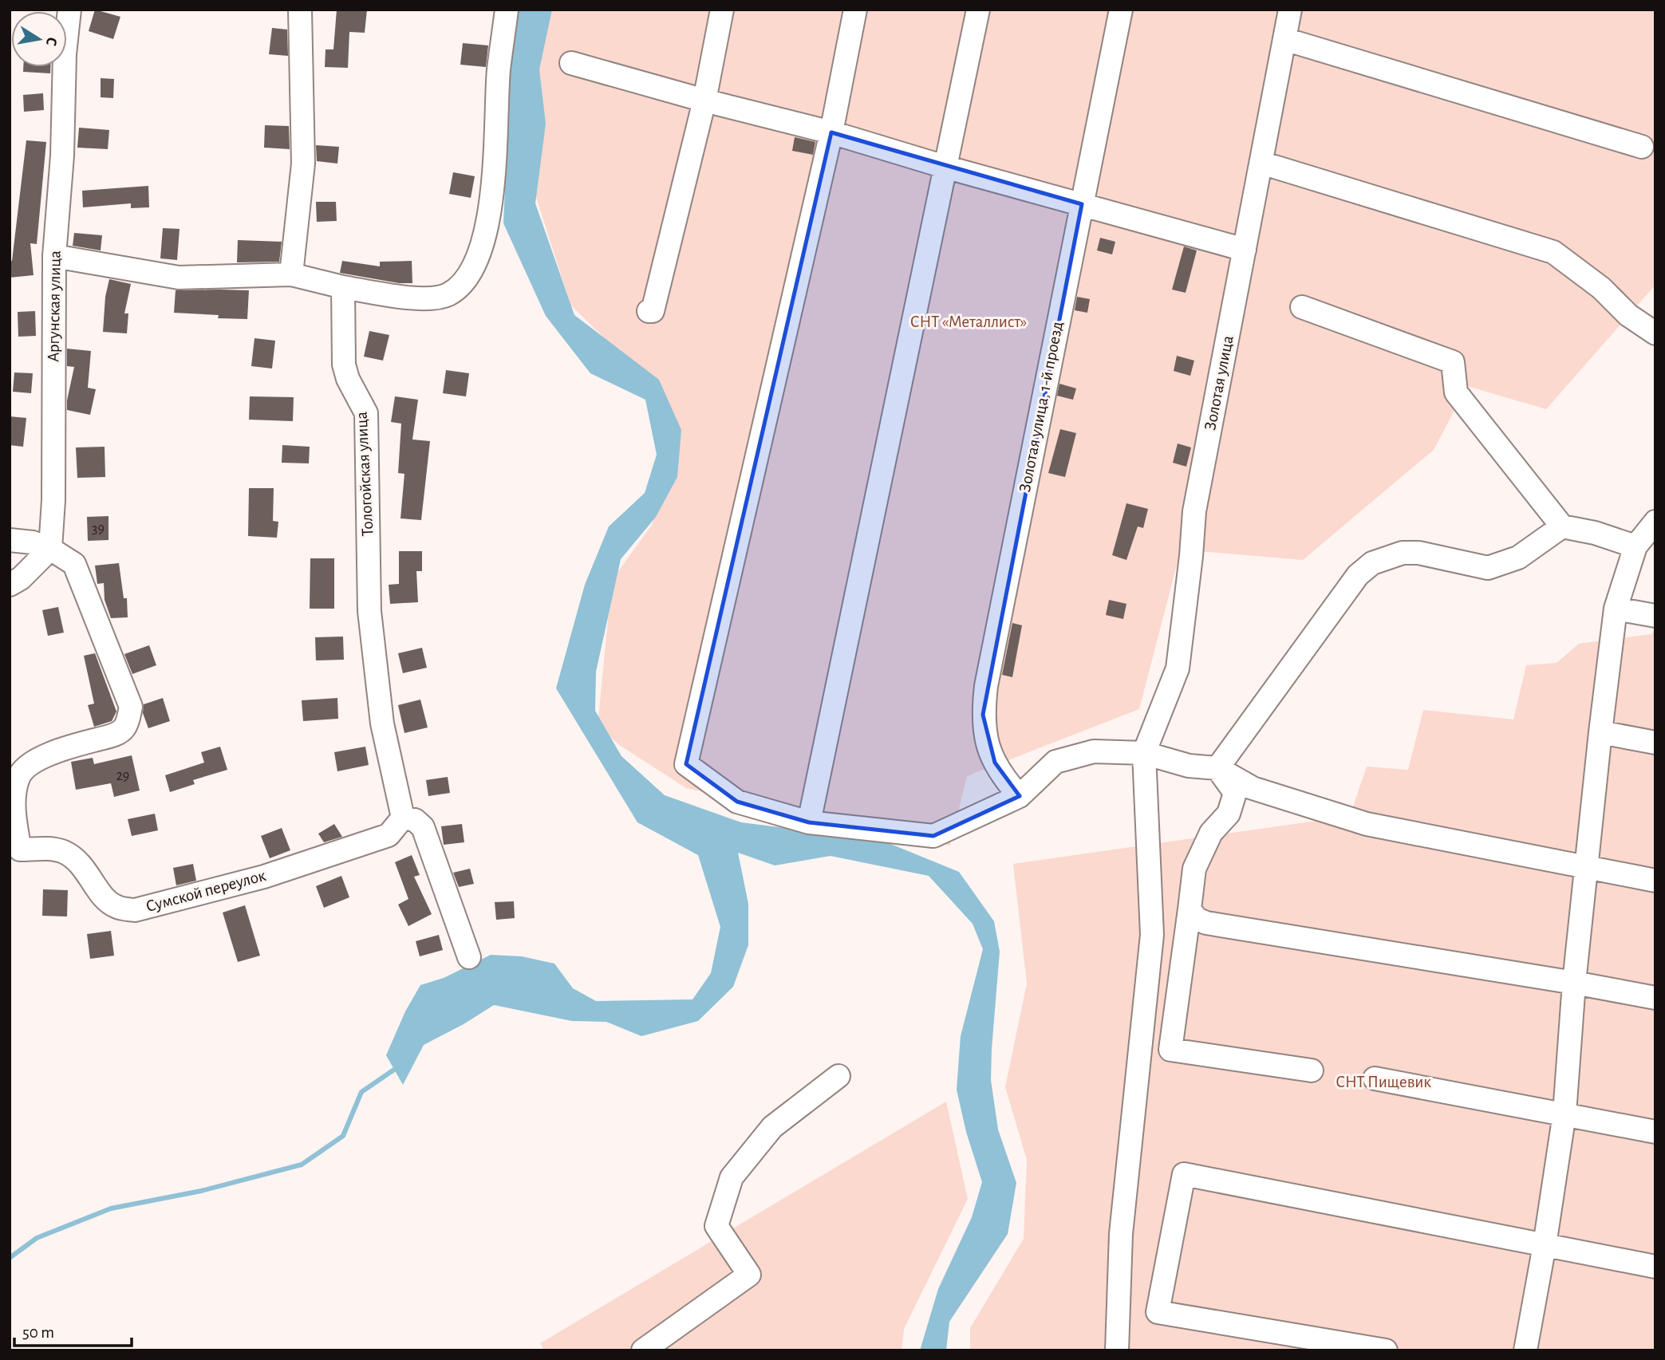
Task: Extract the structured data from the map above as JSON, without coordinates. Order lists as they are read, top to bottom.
{
  "streets": {
    "street": [
      "Аргунская улица",
      "Золотая улица",
      "Золотая улица, 1-й проезд",
      "Тологойская улица",
      "Сумской переулок"
    ]
  },
  "crossings": [
    ["Аргунская улица", "Сумской переулок"],
    ["Тологойская улица", "Сумской переулок"]
  ],
  "parks": ["СНТ «Металлист»", "СНТ Пищевик"],
  "house_numbers": ["39", "29"],
  "scale_bar": "50 m",
  "north": "right"
}
